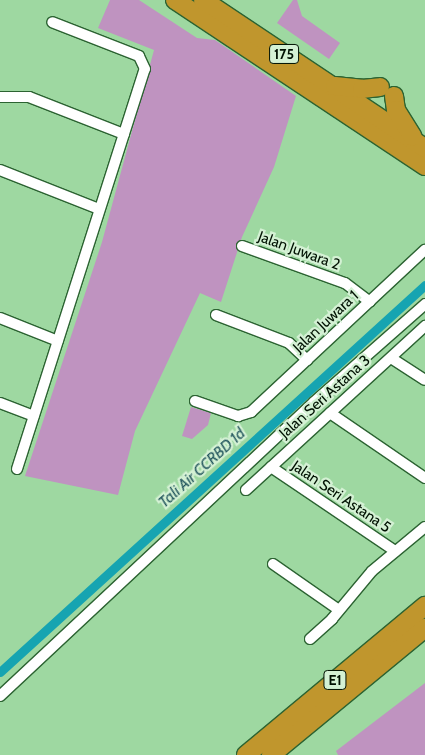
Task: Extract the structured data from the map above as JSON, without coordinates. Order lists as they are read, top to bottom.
{
  "streets": {
    "highway": ["175", "E1"],
    "street": [
      "Jalan Juwara 2",
      "Jalan Juwara 1",
      "Jalan Seri Astana 3",
      "Jalan Seri Astana 5"
    ]
  },
  "crossings": [
    ["Jalan Juwara 2", "Jalan Juwara 1"],
    ["Jalan Seri Astana 3", "Jalan Seri Astana 5"]
  ],
  "water": ["Tali Air CCRBD 1d"]
}
